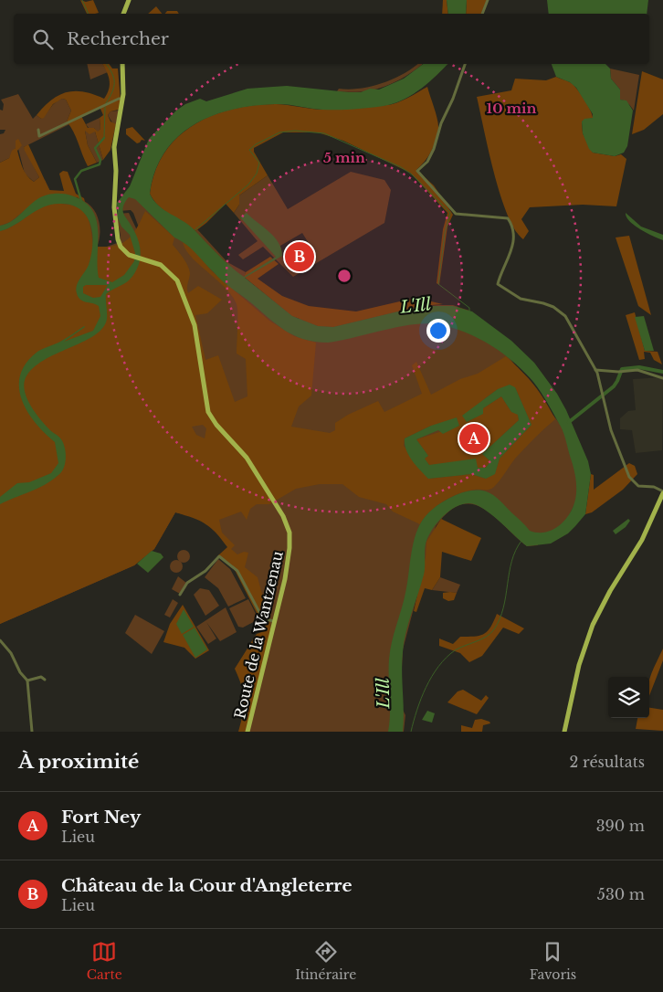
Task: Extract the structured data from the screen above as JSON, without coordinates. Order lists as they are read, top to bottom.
{
  "streets": {
    "main road": ["Route de la Wantzenau"]
  },
  "water": ["L'Ill"],
  "page": {
    "search": "Rechercher",
    "pins": ["B", "A"],
    "heading": ["À proximité", "2 résultats"],
    "list": [
      {
        "mark": "A",
        "name": "Fort Ney",
        "note": "Lieu",
        "value": "390 m"
      },
      {
        "mark": "B",
        "name": "Château de la Cour d'Angleterre",
        "note": "Lieu",
        "value": "530 m"
      }
    ],
    "nav": ["Carte", "Itinéraire", "Favoris"]
  },
  "rings": ["10 min", "5 min"]
}
